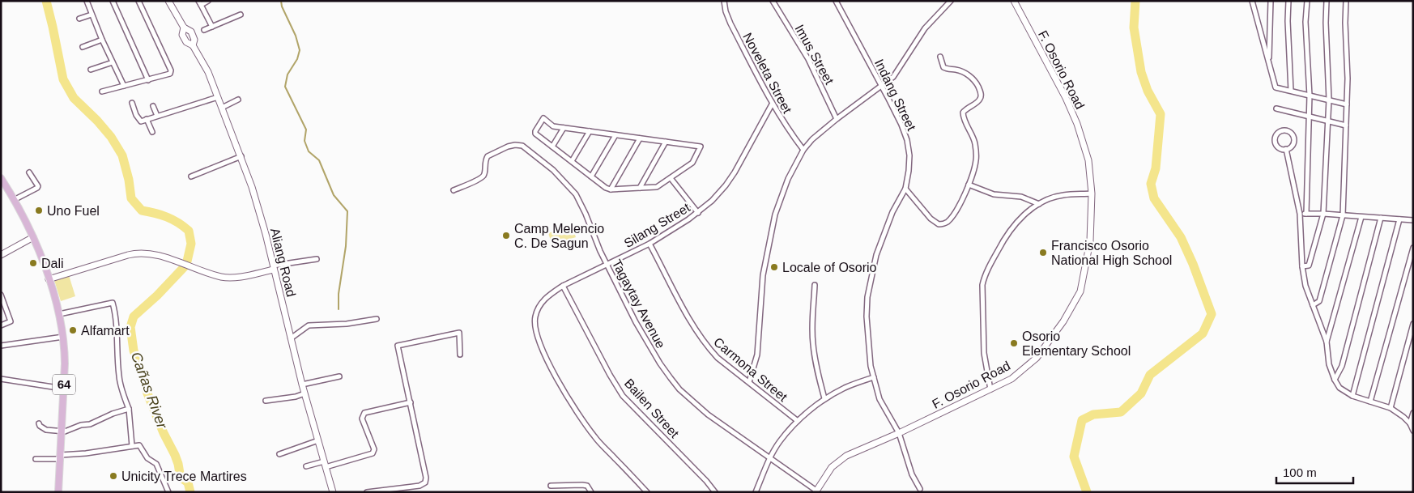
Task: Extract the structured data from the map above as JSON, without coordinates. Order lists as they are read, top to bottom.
{
  "streets": {
    "main road": ["64"],
    "street": [
      "Imus Street",
      "F. Osorio Road",
      "Noveleta Street",
      "Indang Street",
      "Silang Street",
      "Aliang Road",
      "Tagaytay Avenue",
      "Carmona Street",
      "Bailen Street"
    ]
  },
  "crossings": [
    ["F. Osorio Road", "Indang Street"],
    ["F. Osorio Road", "Tagaytay Avenue"],
    ["Noveleta Street", "Silang Street"],
    ["Silang Street", "Tagaytay Avenue"],
    ["Silang Street", "Carmona Street"],
    ["Silang Street", "Bailen Street"]
  ],
  "water": ["Cañas River"],
  "places": [
    "Uno Fuel",
    "Camp Melencio C. De Sagun",
    "Francisco Osorio National High School",
    "Dali",
    "Locale of Osorio",
    "Alfamart",
    "Osorio Elementary School",
    "Unicity Trece Martires"
  ],
  "scale_bar": "100 m"
}
